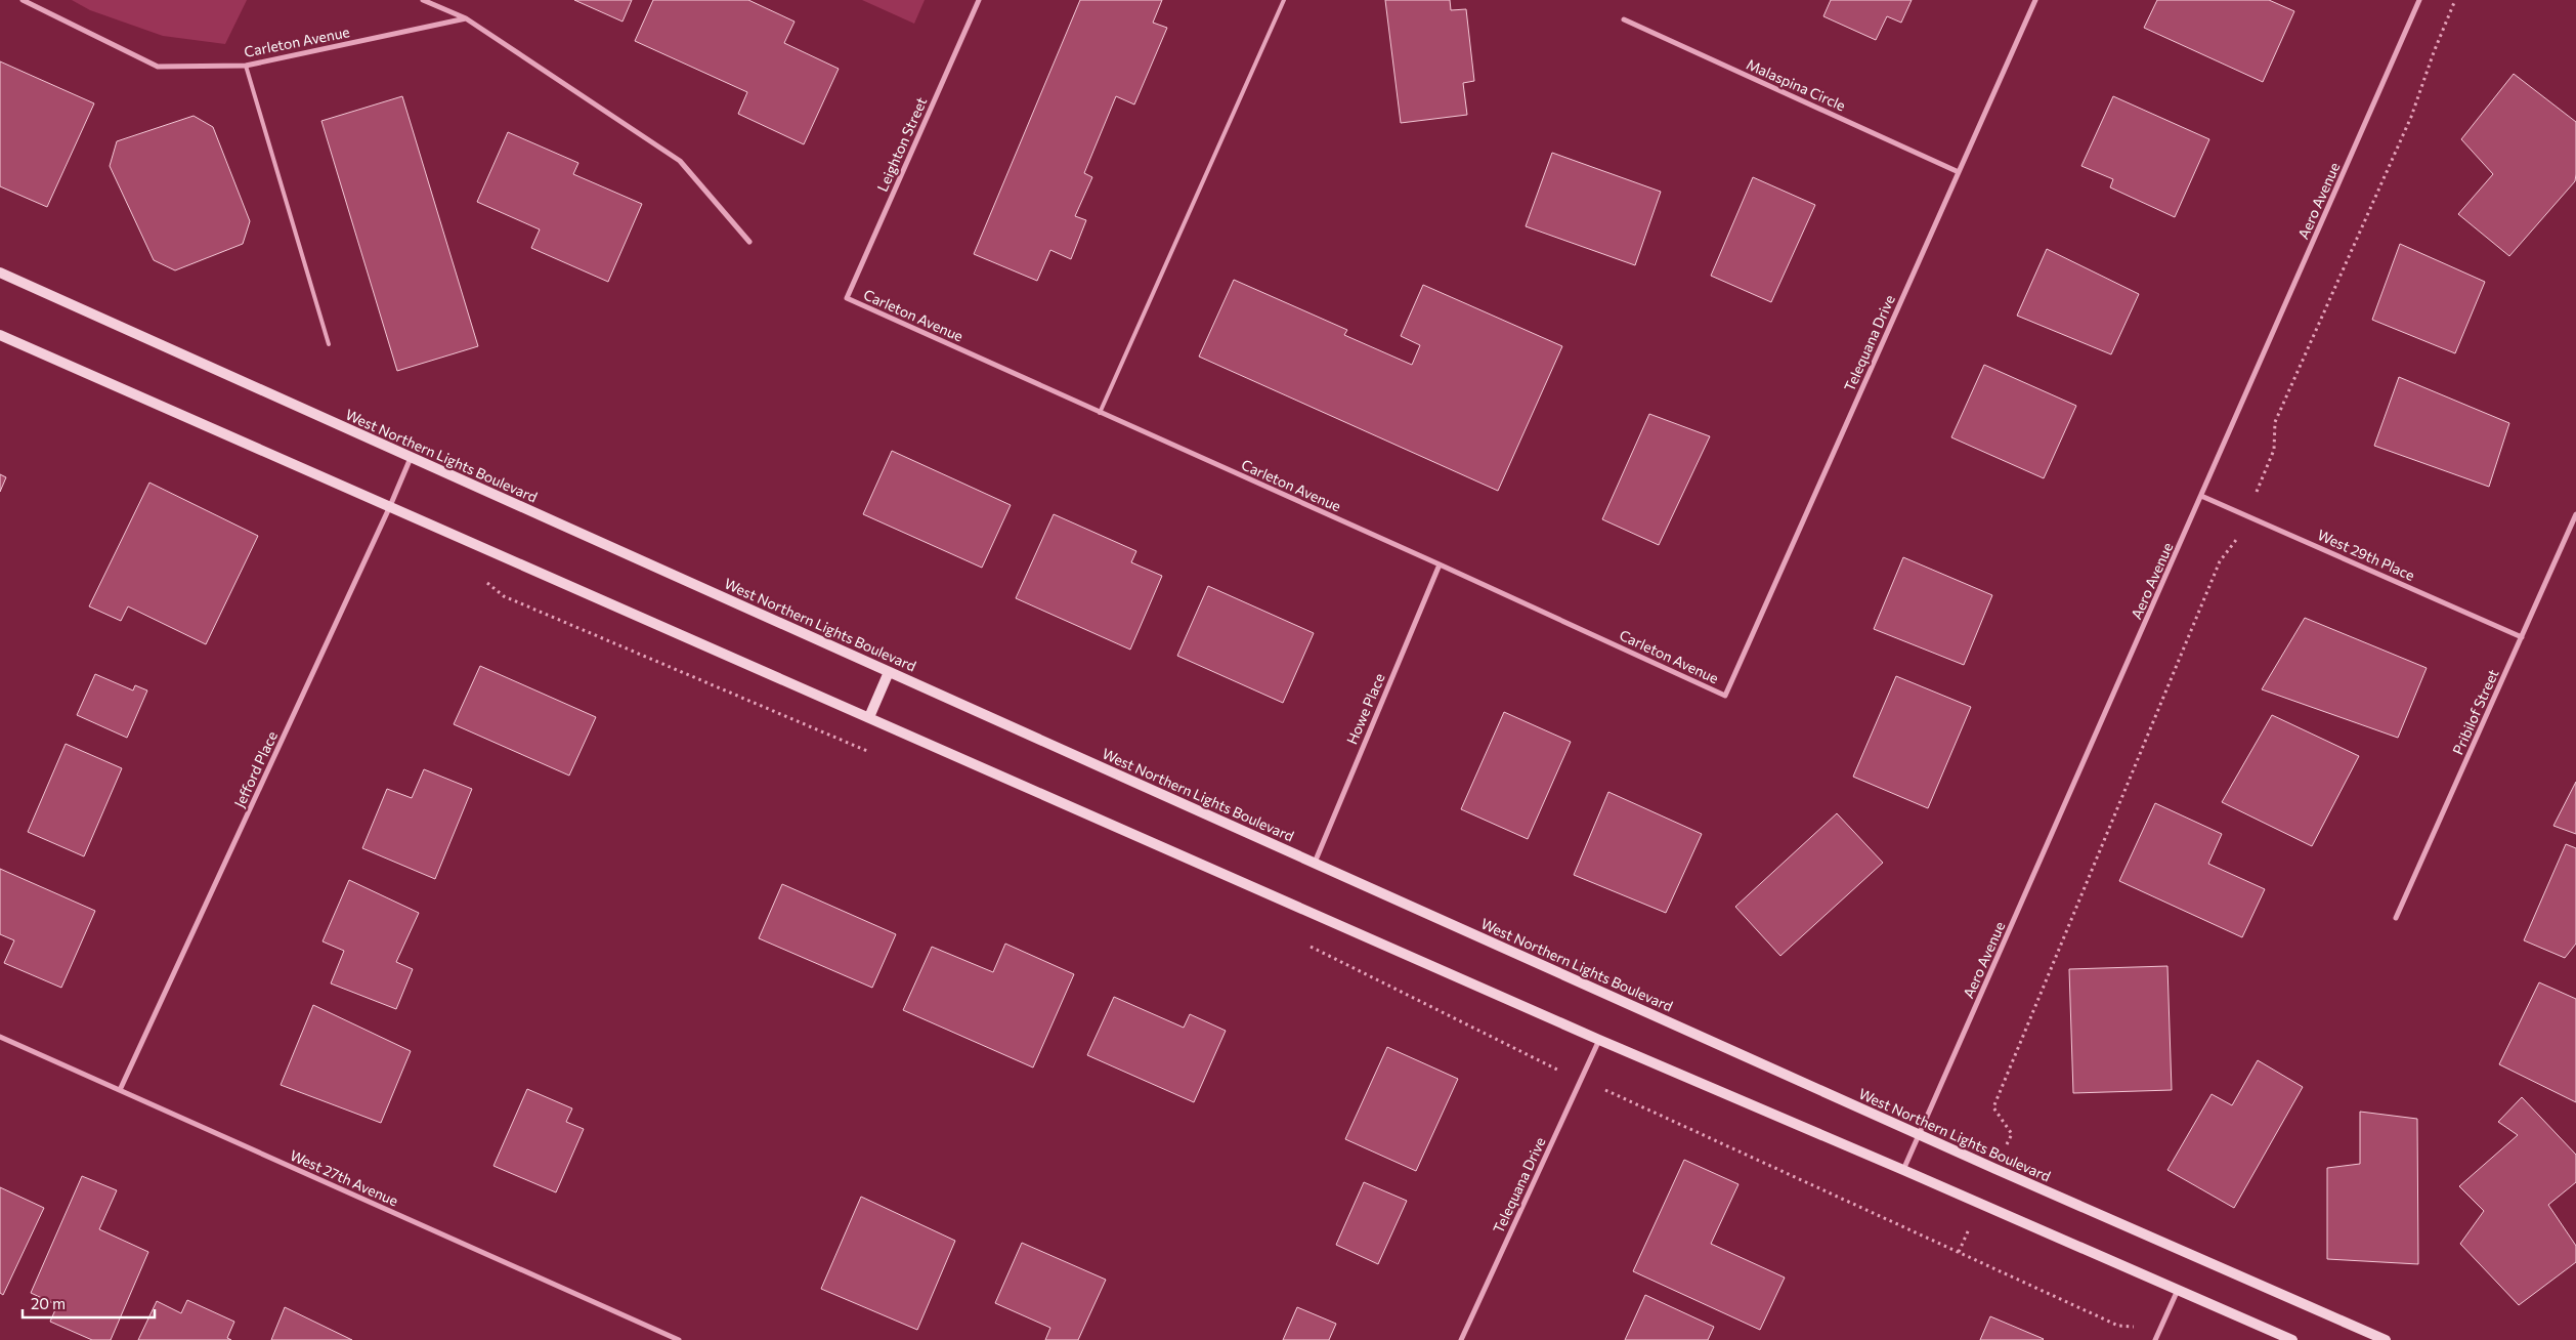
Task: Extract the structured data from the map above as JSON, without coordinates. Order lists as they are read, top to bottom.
{
  "streets": {
    "street": [
      "Carleton Avenue",
      "Malaspina Circle",
      "Leighton Street",
      "Aero Avenue",
      "Telequana Drive",
      "West Northern Lights Boulevard",
      "West 29th Place",
      "Howe Place",
      "Pribilof Street",
      "Jefford Place",
      "West 27th Avenue"
    ]
  },
  "crossings": [
    ["Carleton Avenue", "Leighton Street"],
    ["Carleton Avenue", "Telequana Drive"],
    ["Carleton Avenue", "Howe Place"],
    ["Malaspina Circle", "Telequana Drive"],
    ["Aero Avenue", "West Northern Lights Boulevard"],
    ["Aero Avenue", "West 29th Place"],
    ["West Northern Lights Boulevard", "Howe Place"],
    ["West Northern Lights Boulevard", "Jefford Place"],
    ["West 29th Place", "Pribilof Street"],
    ["Jefford Place", "West 27th Avenue"]
  ],
  "scale_bar": "20 m"
}
